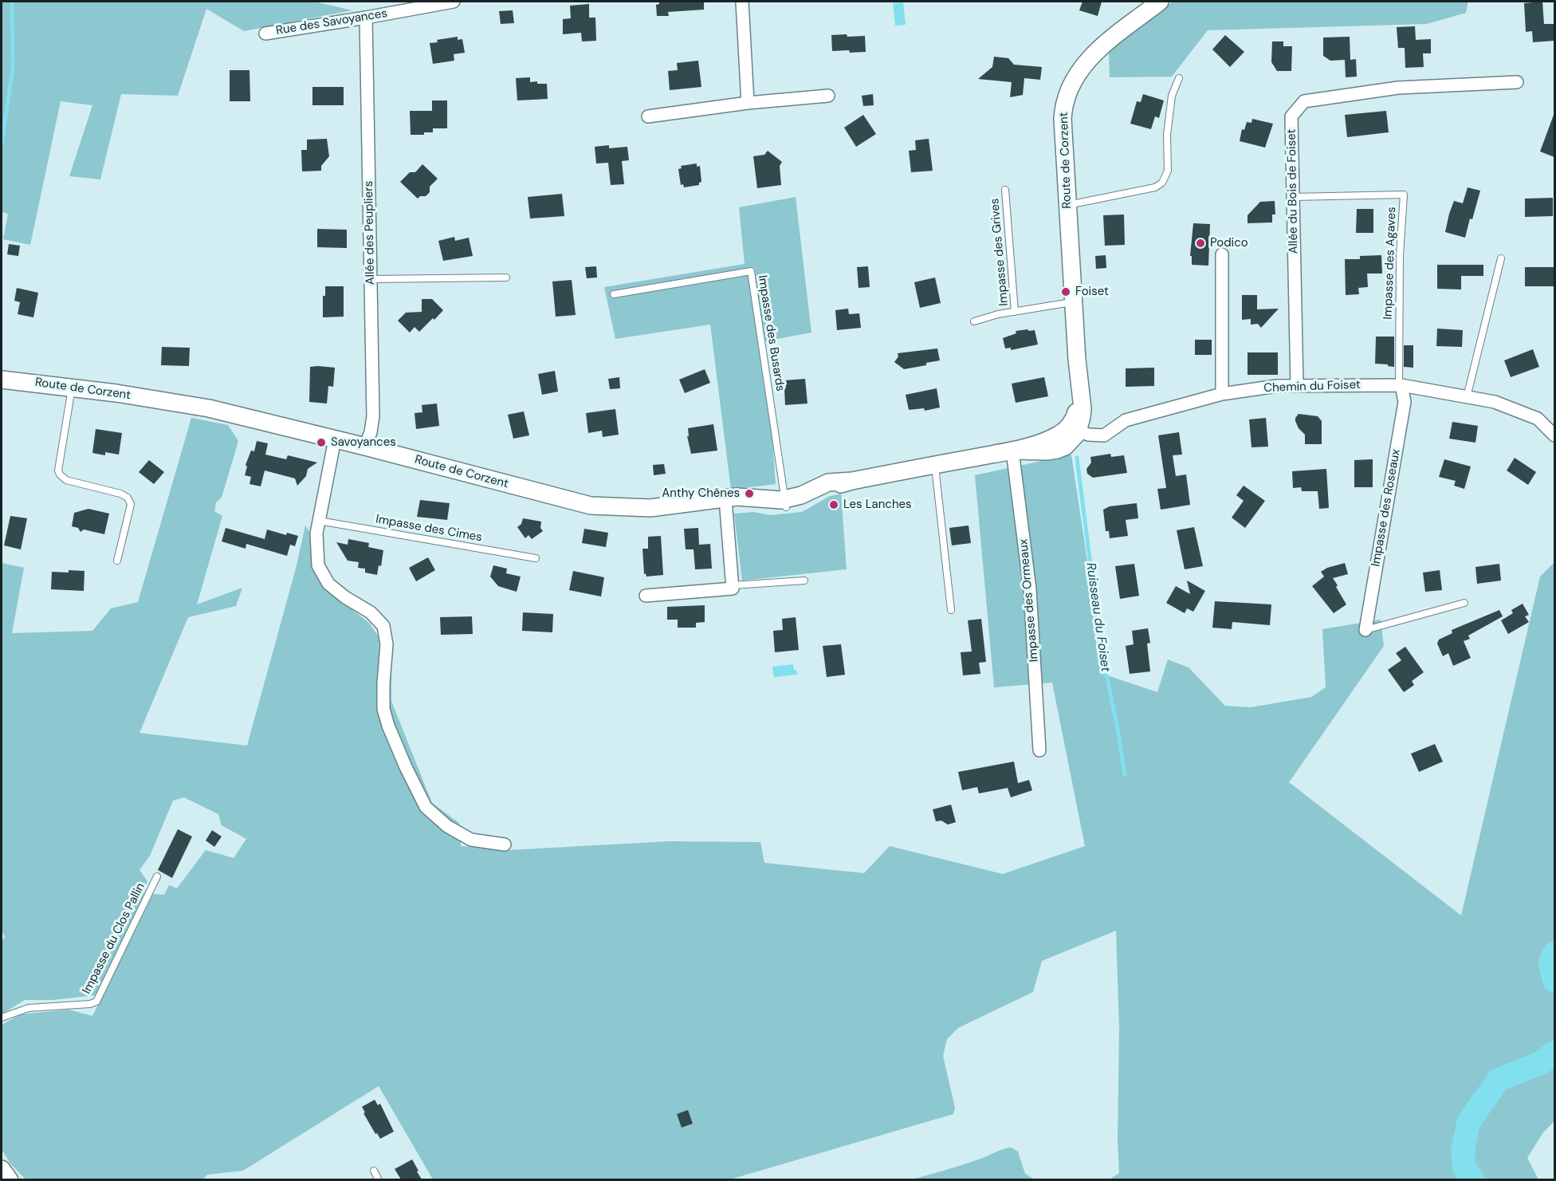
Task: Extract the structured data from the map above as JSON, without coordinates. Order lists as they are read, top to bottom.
{
  "streets": {
    "street": [
      "Rue des Savoyances",
      "Route de Corzent",
      "Allée du Bois de Foiset",
      "Allée des Peupliers",
      "Chemin du Foiset",
      "Impasse des Roseaux",
      "Impasse des Ormeaux"
    ],
    "lane": [
      "Impasse des Grives",
      "Impasse des Agaves",
      "Impasse des Busards",
      "Impasse des Cimes",
      "Impasse du Clos Pallin"
    ]
  },
  "crossings": [
    ["Rue des Savoyances", "Allée des Peupliers"],
    ["Route de Corzent", "Allée des Peupliers"],
    ["Route de Corzent", "Impasse des Busards"],
    ["Route de Corzent", "Chemin du Foiset"],
    ["Route de Corzent", "Impasse des Ormeaux"],
    ["Allée du Bois de Foiset", "Impasse des Agaves"],
    ["Allée du Bois de Foiset", "Chemin du Foiset"],
    ["Impasse des Agaves", "Chemin du Foiset"],
    ["Impasse des Agaves", "Impasse des Roseaux"],
    ["Chemin du Foiset", "Impasse des Roseaux"]
  ],
  "water": ["Ruisseau du Foiset"],
  "places": [
    "Podico",
    "Foiset",
    "Savoyances",
    "Anthy Chênes",
    "Les Lanches"
  ]
}
